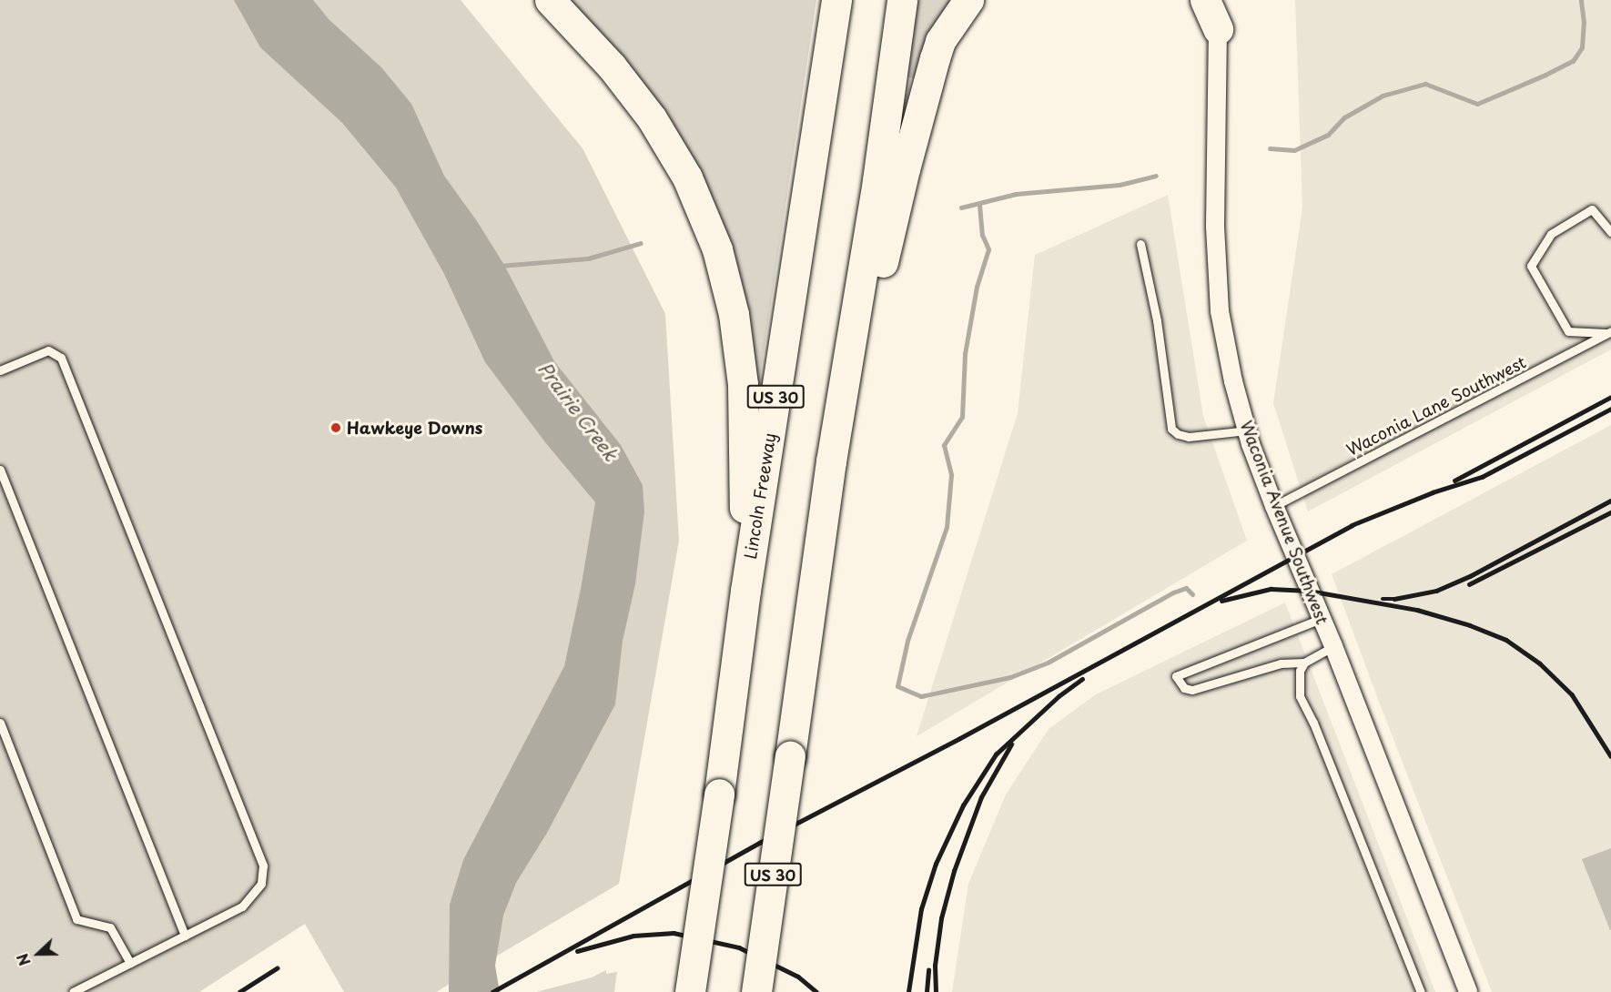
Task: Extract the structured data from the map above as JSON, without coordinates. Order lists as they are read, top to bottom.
{
  "streets": {
    "highway": ["US 30", "Lincoln Freeway"],
    "street": ["Waconia Avenue Southwest"],
    "lane": ["Waconia Lane Southwest"]
  },
  "crossings": [
    ["Waconia Lane Southwest", "Waconia Avenue Southwest"]
  ],
  "water": ["Prairie Creek"],
  "places": ["Hawkeye Downs"],
  "north": "left"
}
